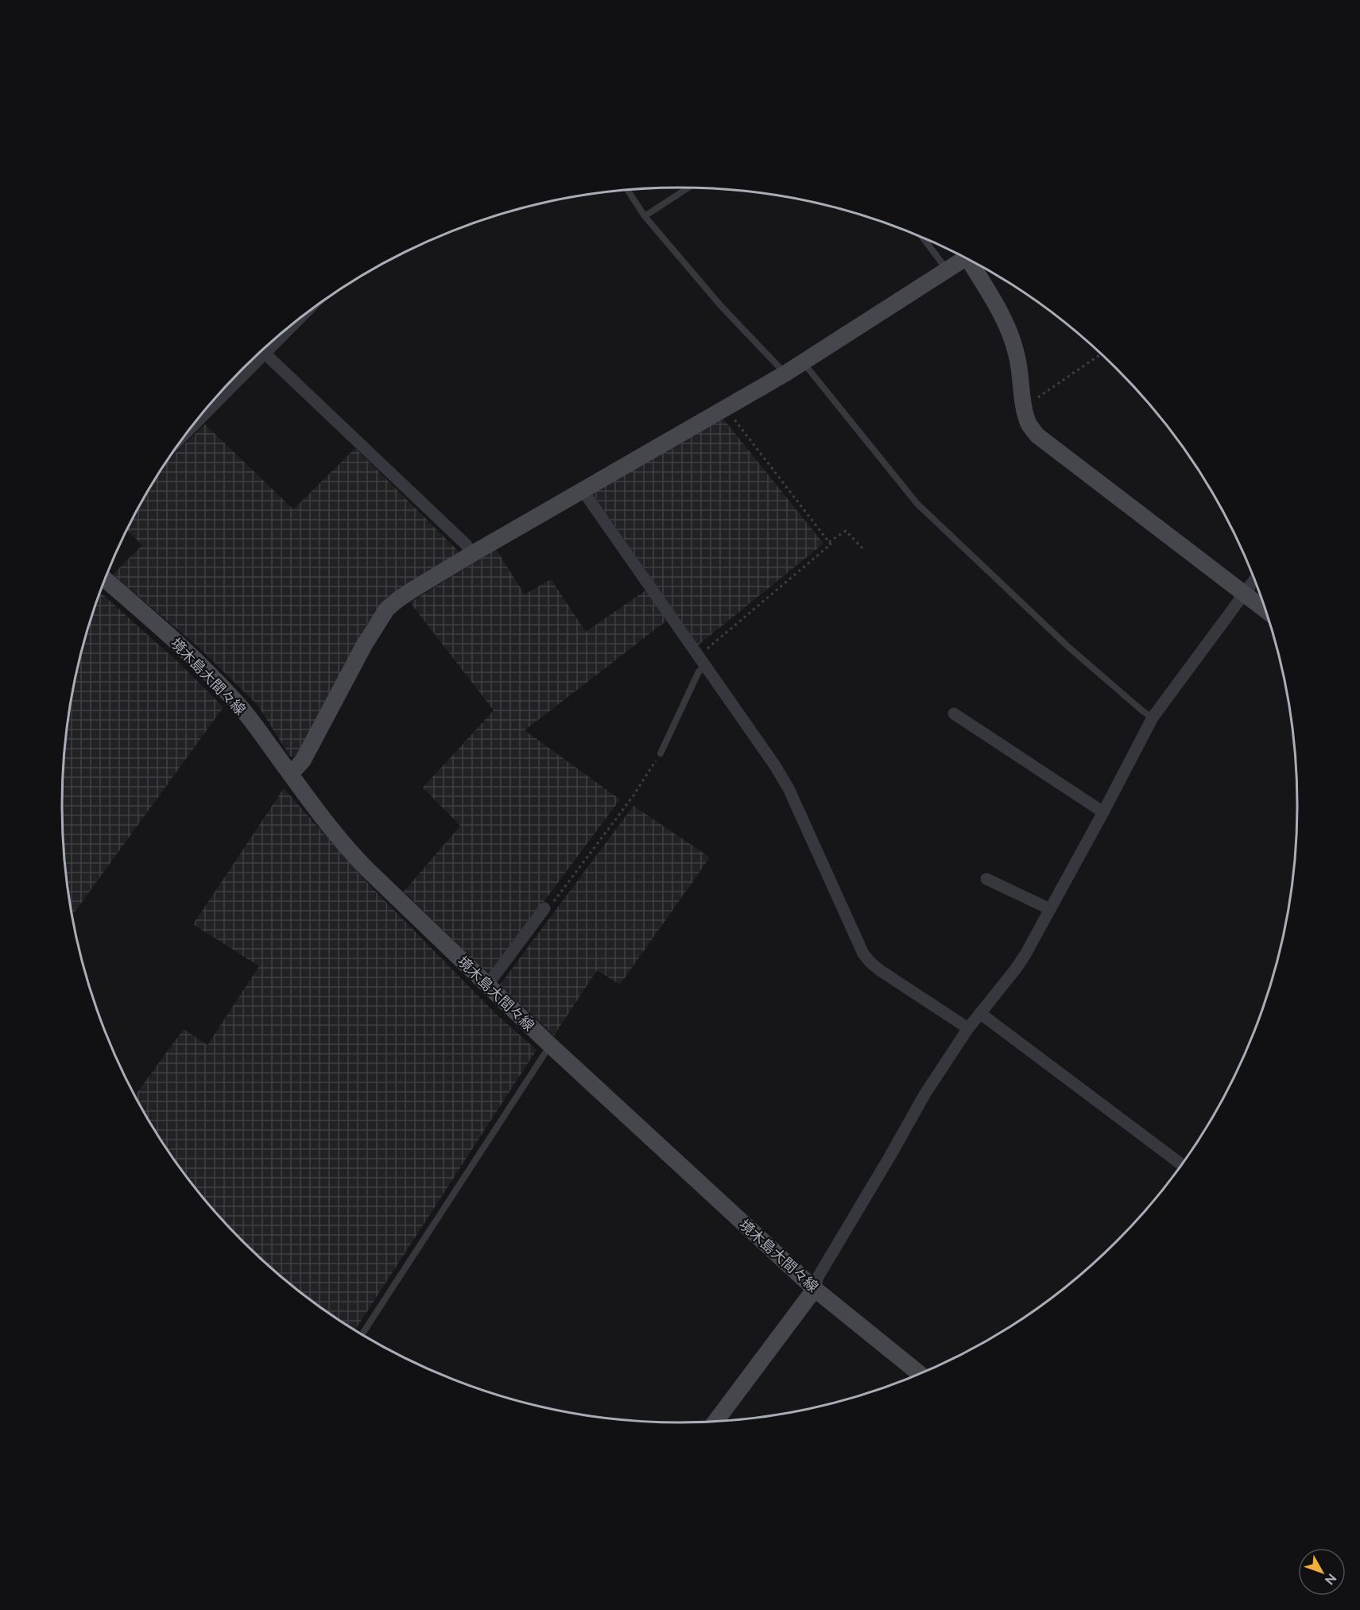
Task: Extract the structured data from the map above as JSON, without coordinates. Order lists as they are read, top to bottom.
{
  "streets": {
    "street": ["境木島大間々線"]
  },
  "north": "bottom right"
}
